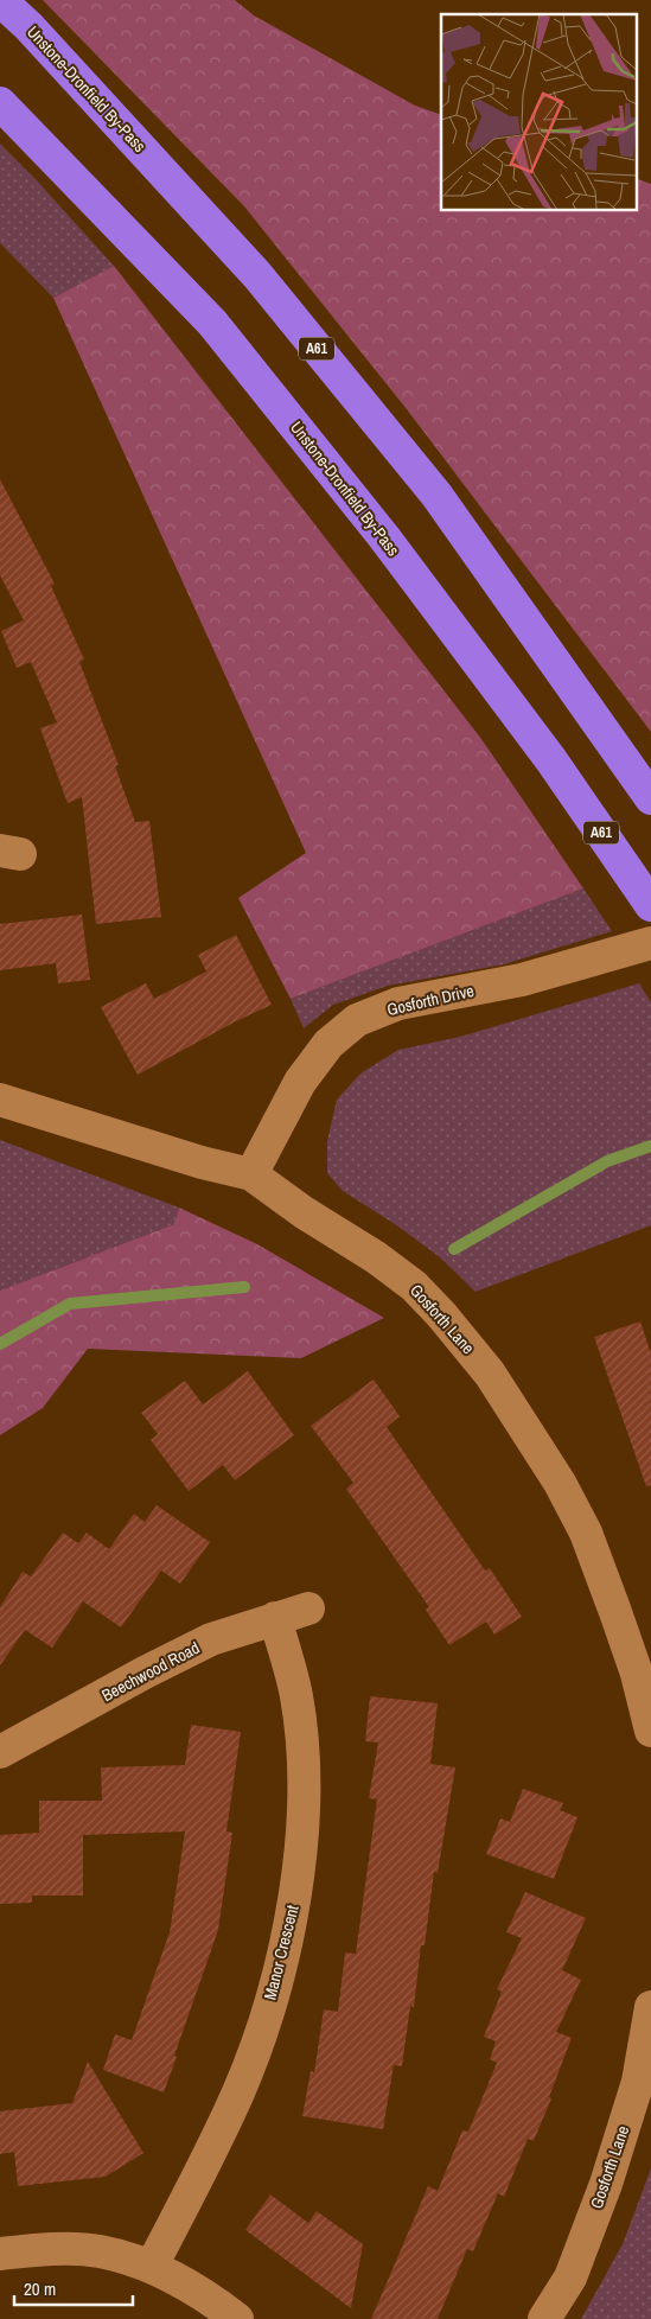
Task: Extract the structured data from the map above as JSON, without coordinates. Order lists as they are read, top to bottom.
{
  "streets": {
    "highway": ["Unstone-Dronfield By-Pass", "A61"],
    "street": [
      "Gosforth Drive",
      "Gosforth Lane",
      "Beechwood Road",
      "Manor Crescent"
    ]
  },
  "crossings": [
    ["Gosforth Drive", "Gosforth Lane"],
    ["Beechwood Road", "Manor Crescent"]
  ],
  "scale_bar": "20 m"
}
